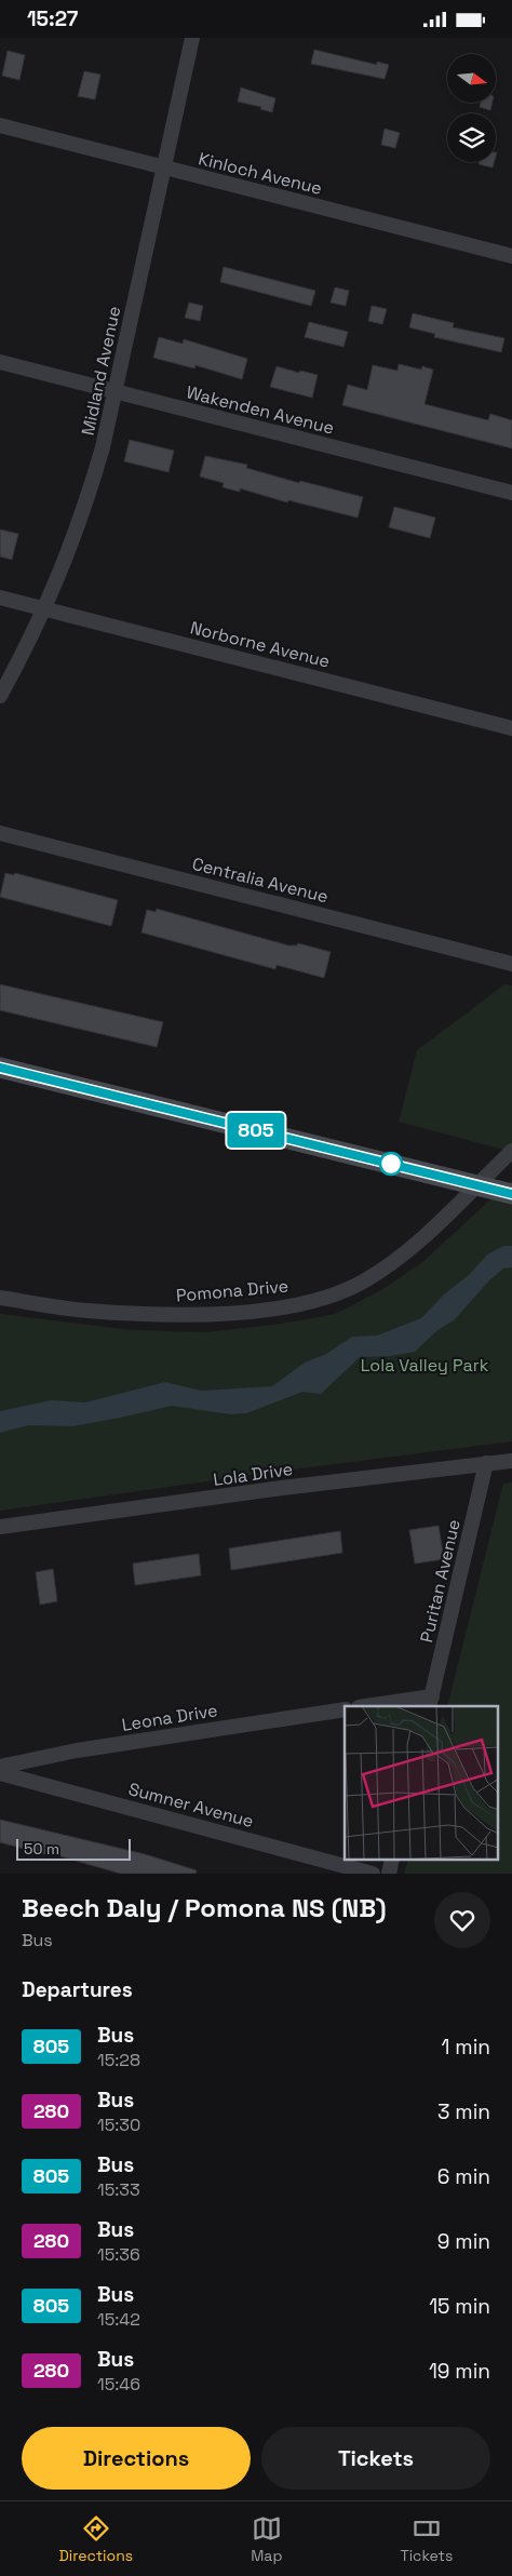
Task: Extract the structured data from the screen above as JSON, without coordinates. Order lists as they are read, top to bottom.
{
  "streets": {
    "street": [
      "Kinloch Avenue",
      "Midland Avenue",
      "Wakenden Avenue",
      "Norborne Avenue",
      "Centralia Avenue",
      "Pomona Drive",
      "Lola Drive",
      "Puritan Avenue",
      "Leona Drive",
      "Sumner Avenue"
    ]
  },
  "crossings": [
    ["Kinloch Avenue", "Midland Avenue"],
    ["Midland Avenue", "Wakenden Avenue"],
    ["Midland Avenue", "Norborne Avenue"],
    ["Lola Drive", "Puritan Avenue"]
  ],
  "parks": ["Lola Valley Park"],
  "lines": ["bus line 805"],
  "scale_bar": "50 m",
  "north": "right",
  "page": {
    "status": "15:27",
    "on_map": "805",
    "scale": "50 m",
    "heading": [
      ["Beech Daly / Pomona NS (NB)", "Bus"],
      "Departures"
    ],
    "list": [
      {
        "mark": "805",
        "name": "Bus",
        "note": "15:28",
        "value": "1 min"
      },
      {
        "mark": "280",
        "name": "Bus",
        "note": "15:30",
        "value": "3 min"
      },
      {
        "mark": "805",
        "name": "Bus",
        "note": "15:33",
        "value": "6 min"
      },
      {
        "mark": "280",
        "name": "Bus",
        "note": "15:36",
        "value": "9 min"
      },
      {
        "mark": "805",
        "name": "Bus",
        "note": "15:42",
        "value": "15 min"
      },
      {
        "mark": "280",
        "name": "Bus",
        "note": "15:46",
        "value": "19 min"
      }
    ],
    "buttons": ["Directions", "Tickets"],
    "tabs": ["Directions", "Map", "Tickets"]
  }
}
